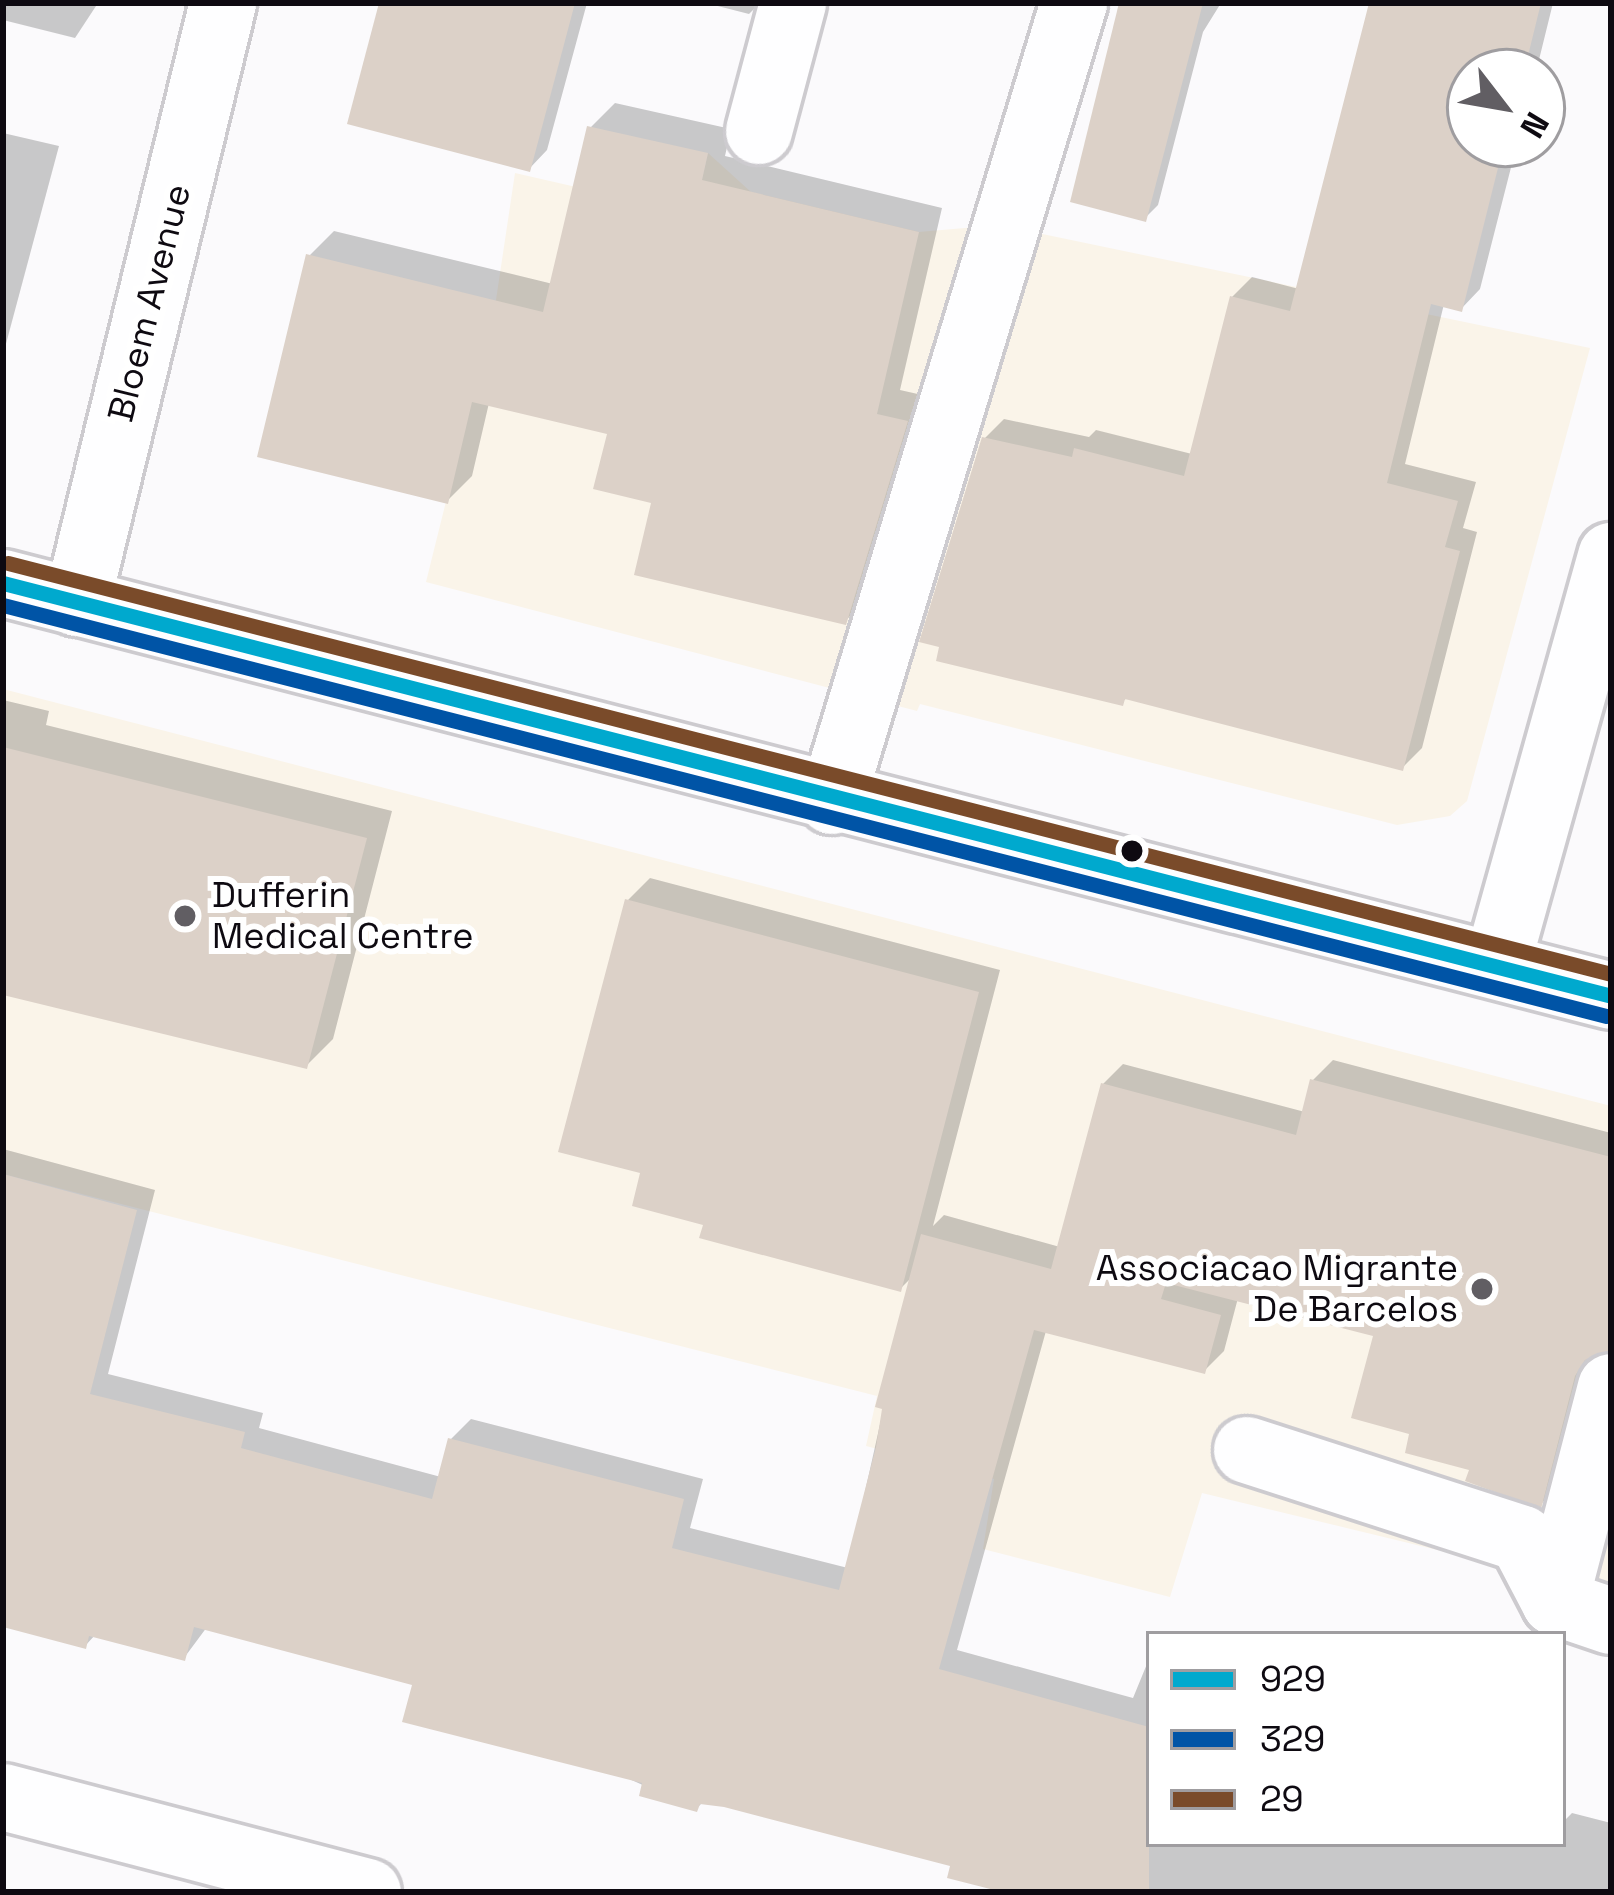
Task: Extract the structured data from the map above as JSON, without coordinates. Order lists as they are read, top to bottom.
{
  "streets": {
    "main road": ["Bloem Avenue"]
  },
  "places": ["Dufferin Medical Centre", "Associacao Migrante De Barcelos"],
  "lines": ["transit line 29", "transit line 929", "transit line 329"],
  "legend": ["929", "329", "29"],
  "north": "bottom right"
}
